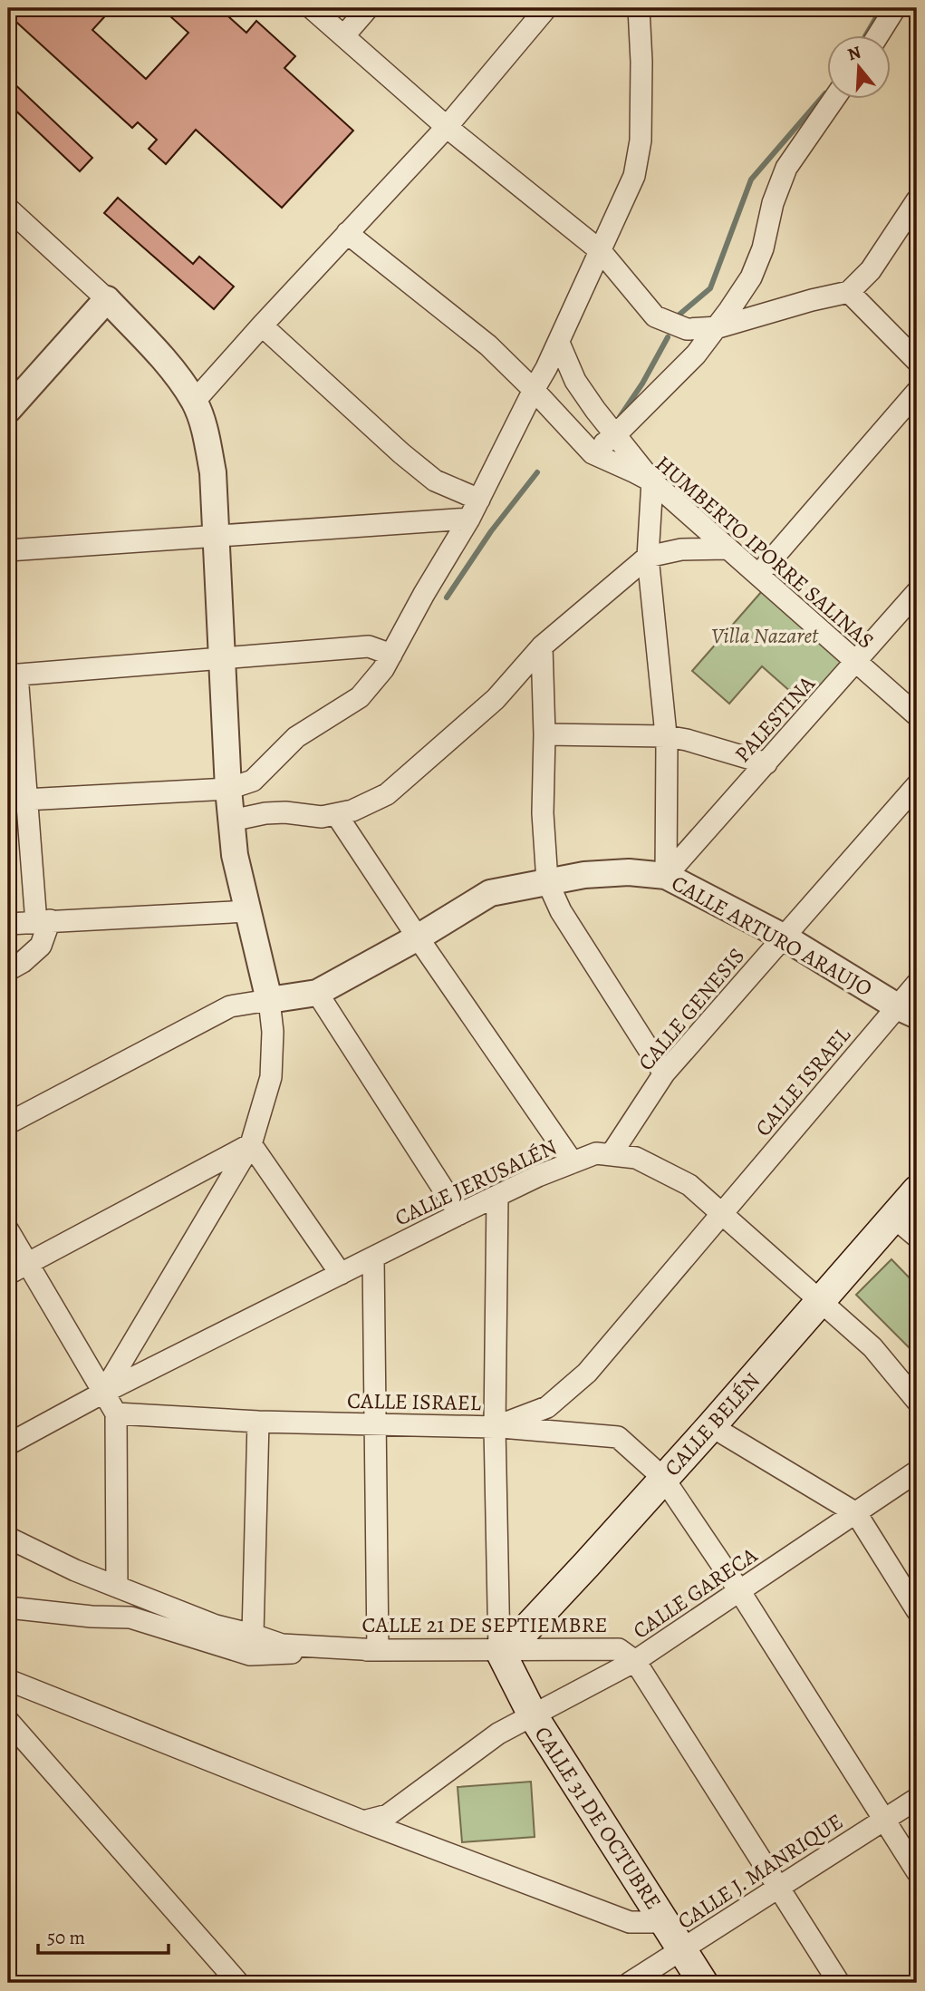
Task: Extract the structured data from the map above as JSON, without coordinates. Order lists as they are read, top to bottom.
{
  "streets": {
    "main road": ["CALLE BELÉN", "CALLE 31 DE OCTUBRE"],
    "street": [
      "HUMBERTO IPORRE SALINAS",
      "PALESTINA",
      "CALLE ARTURO ARAUJO",
      "CALLE GENESIS",
      "CALLE ISRAEL",
      "CALLE JERUSALÉN",
      "CALLE GARECA",
      "CALLE 21 DE SEPTIEMBRE",
      "CALLE J. MANRIQUE"
    ]
  },
  "crossings": [
    ["HUMBERTO IPORRE SALINAS", "PALESTINA"],
    ["PALESTINA", "CALLE ARTURO ARAUJO"],
    ["CALLE ARTURO ARAUJO", "CALLE GENESIS"],
    ["CALLE ARTURO ARAUJO", "CALLE ISRAEL"],
    ["CALLE GENESIS", "CALLE JERUSALÉN"],
    ["CALLE ISRAEL", "CALLE JERUSALÉN"],
    ["CALLE JERUSALÉN", "CALLE BELÉN"],
    ["CALLE BELÉN", "CALLE 21 DE SEPTIEMBRE"],
    ["CALLE BELÉN", "CALLE 31 DE OCTUBRE"],
    ["CALLE GARECA", "CALLE 21 DE SEPTIEMBRE"],
    ["CALLE GARECA", "CALLE 31 DE OCTUBRE"],
    ["CALLE 21 DE SEPTIEMBRE", "CALLE 31 DE OCTUBRE"],
    ["CALLE 31 DE OCTUBRE", "CALLE J. MANRIQUE"]
  ],
  "parks": ["Villa Nazaret"],
  "scale_bar": "50 m",
  "north": "top"
}
